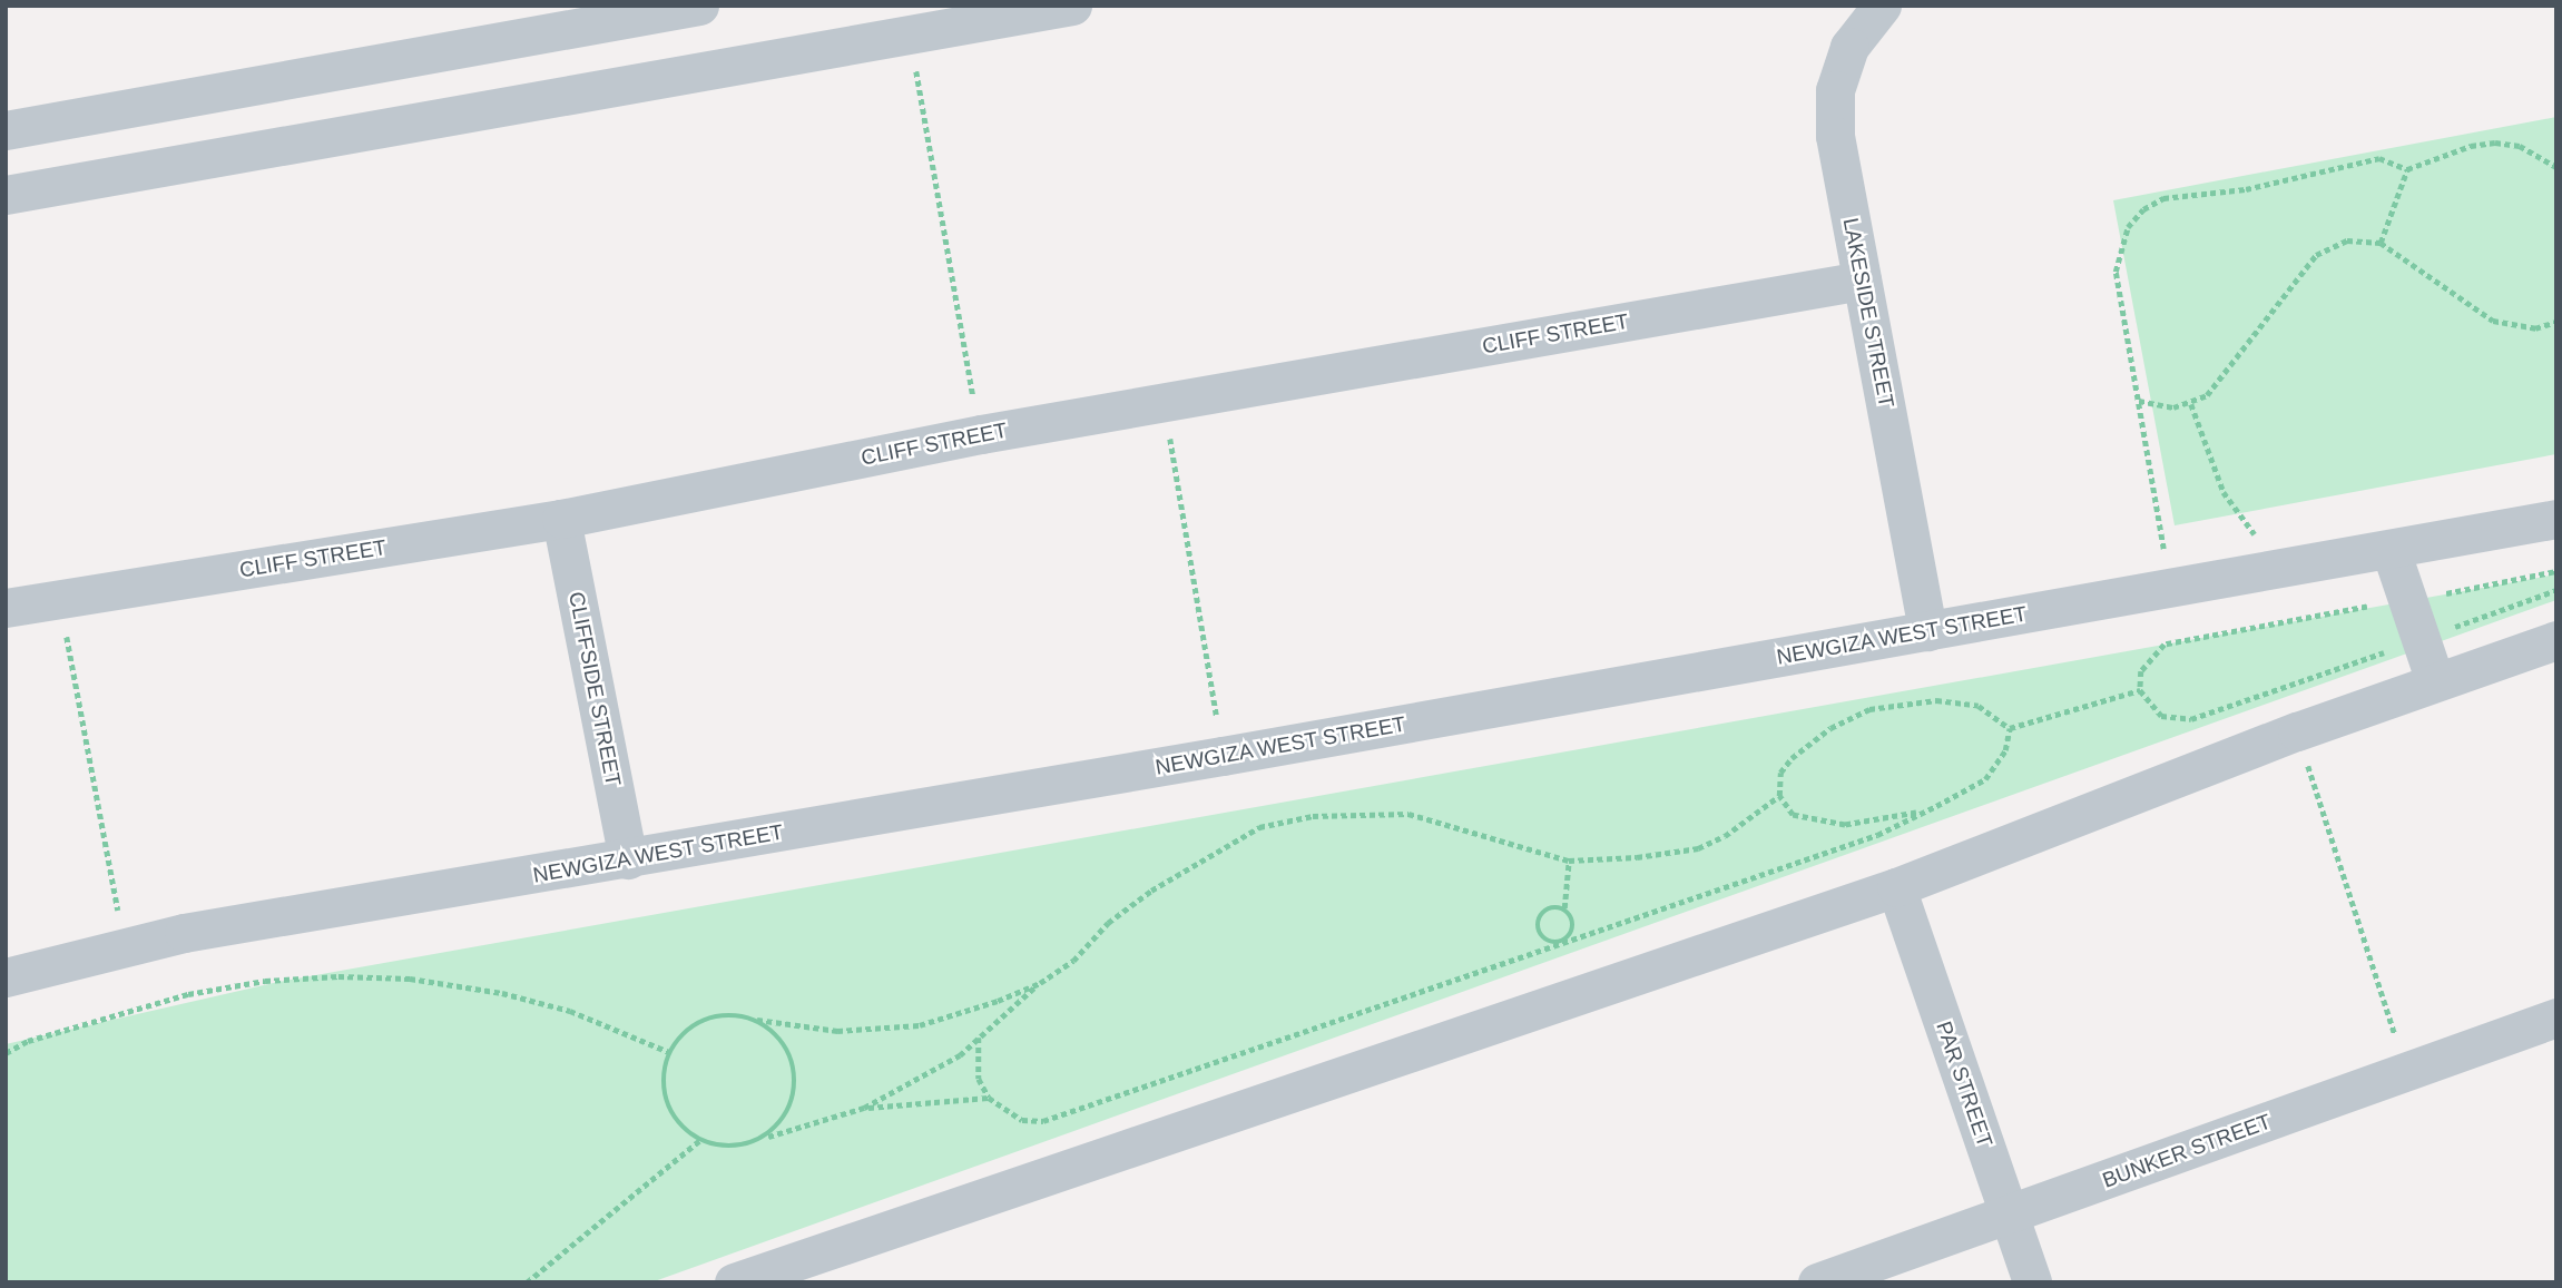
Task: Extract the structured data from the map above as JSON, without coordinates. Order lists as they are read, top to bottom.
{
  "streets": {
    "street": [
      "LAKESIDE STREET",
      "CLIFF STREET",
      "NEWGIZA WEST STREET",
      "CLIFFSIDE STREET",
      "PAR STREET",
      "BUNKER STREET"
    ]
  },
  "crossings": [
    ["LAKESIDE STREET", "CLIFF STREET"],
    ["LAKESIDE STREET", "NEWGIZA WEST STREET"],
    ["CLIFF STREET", "CLIFFSIDE STREET"],
    ["NEWGIZA WEST STREET", "CLIFFSIDE STREET"],
    ["PAR STREET", "BUNKER STREET"]
  ]
}
